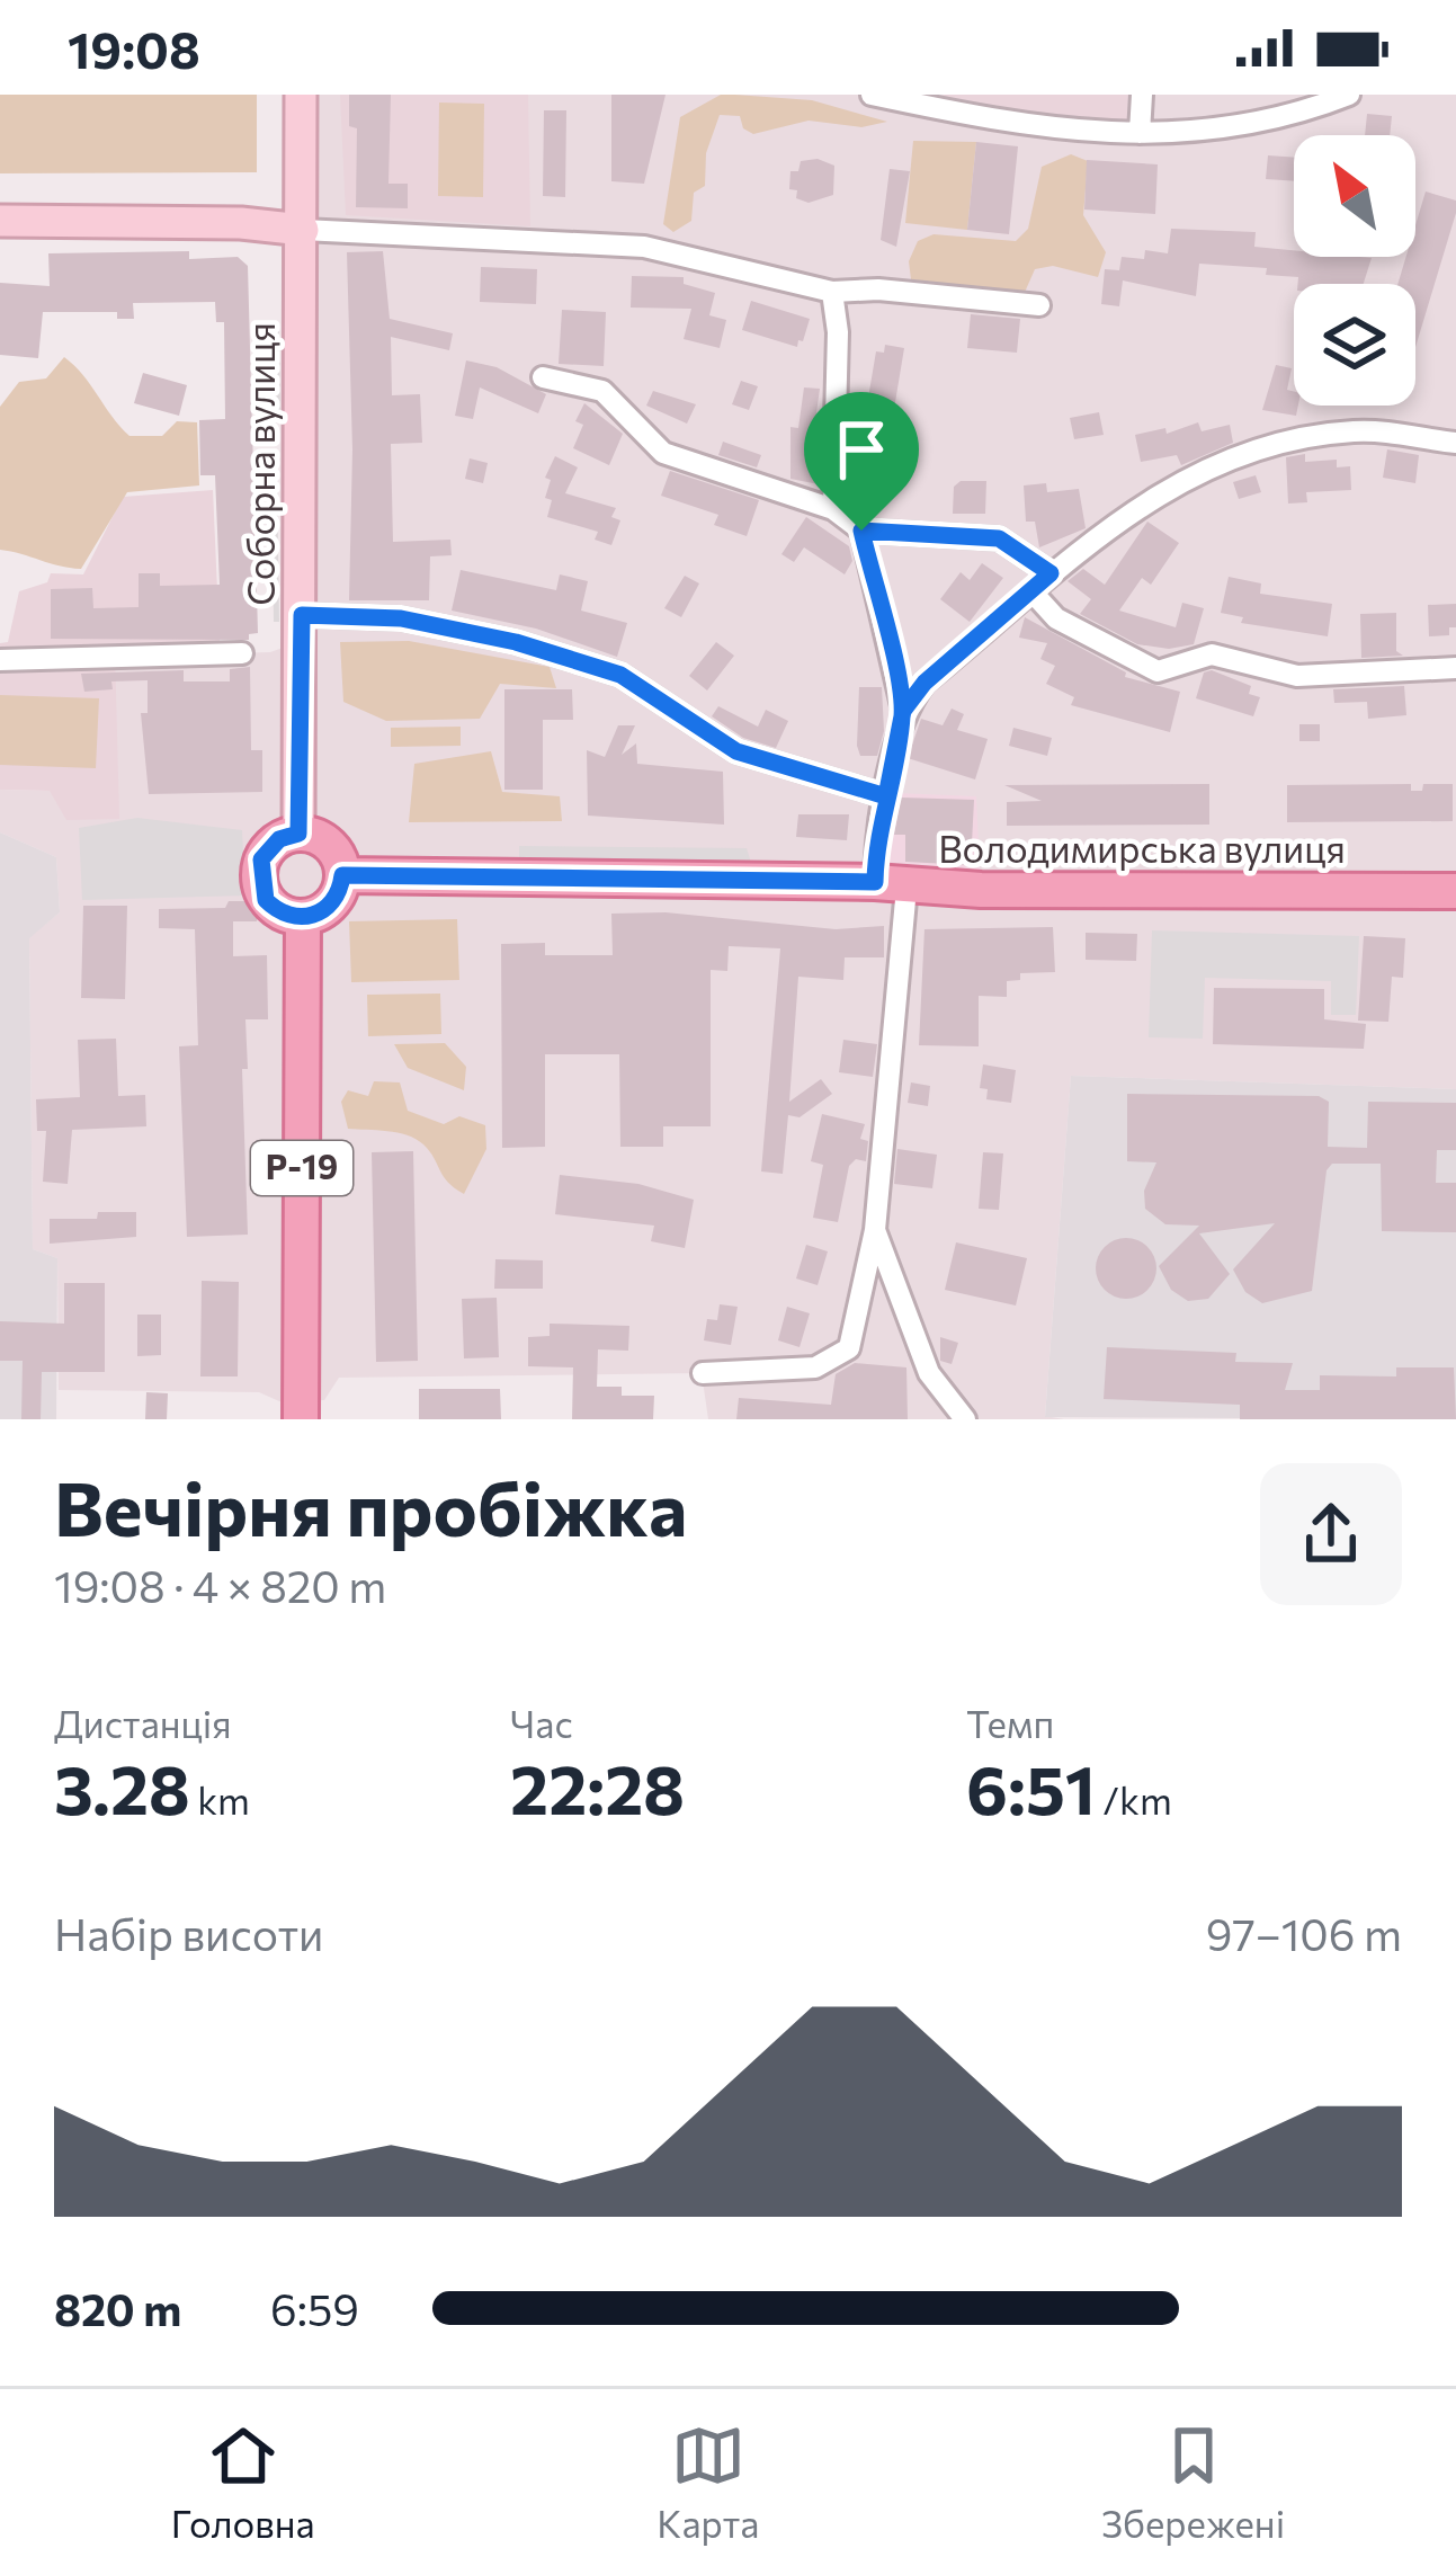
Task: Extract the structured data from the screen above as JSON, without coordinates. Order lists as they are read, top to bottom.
{
  "streets": {
    "main road": ["Соборна вулиця", "Володимирська вулиця", "Р-19"]
  },
  "crossings": [
    ["Соборна вулиця", "Володимирська вулиця"],
    ["Соборна вулиця", "Р-19"],
    ["Володимирська вулиця", "Р-19"]
  ],
  "north": "top left",
  "page": {
    "status": "19:08",
    "heading": ["Вечірня пробіжка", "19:08 · 4 × 820 m"],
    "stats": [
      ["Дистанція", "3.28 km"],
      ["Час", "22:28"],
      ["Темп", "6:51 /km"]
    ],
    "chart": ["Набір висоти", "97–106 m"],
    "list": [
      {
        "name": "820 m",
        "note": "6:59"
      }
    ],
    "tabs": ["Головна", "Карта", "Збережені"]
  }
}
